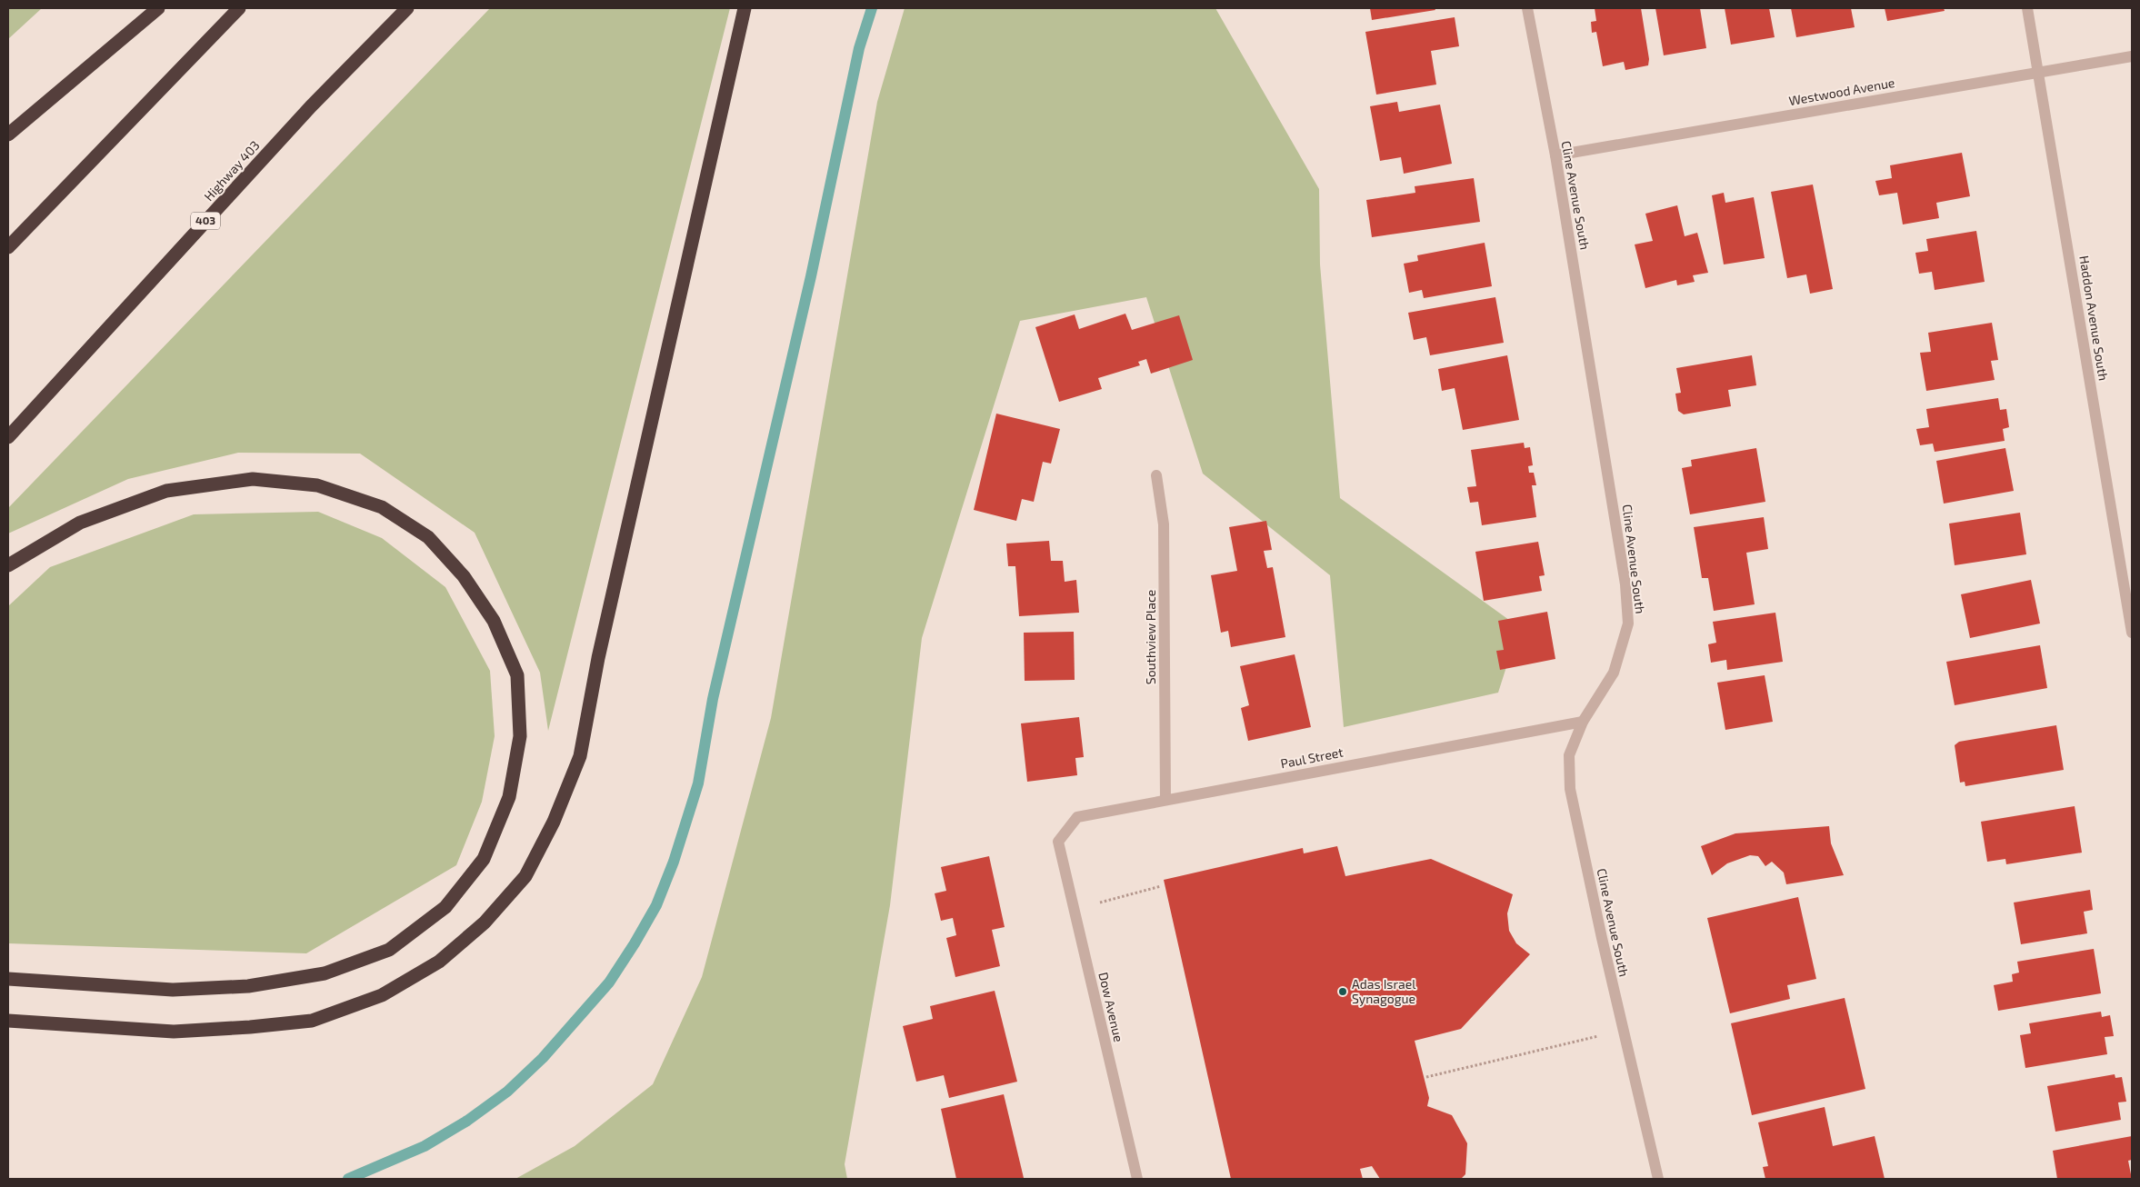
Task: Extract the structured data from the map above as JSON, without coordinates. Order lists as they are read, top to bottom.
{
  "streets": {
    "highway": ["Highway 403", "403"],
    "street": [
      "Westwood Avenue",
      "Cline Avenue South",
      "Haddon Avenue South",
      "Southview Place",
      "Paul Street",
      "Dow Avenue"
    ]
  },
  "crossings": [
    ["Westwood Avenue", "Cline Avenue South"],
    ["Westwood Avenue", "Haddon Avenue South"],
    ["Cline Avenue South", "Paul Street"],
    ["Southview Place", "Paul Street"],
    ["Paul Street", "Dow Avenue"]
  ],
  "places": ["Adas Israel Synagogue"]
}
